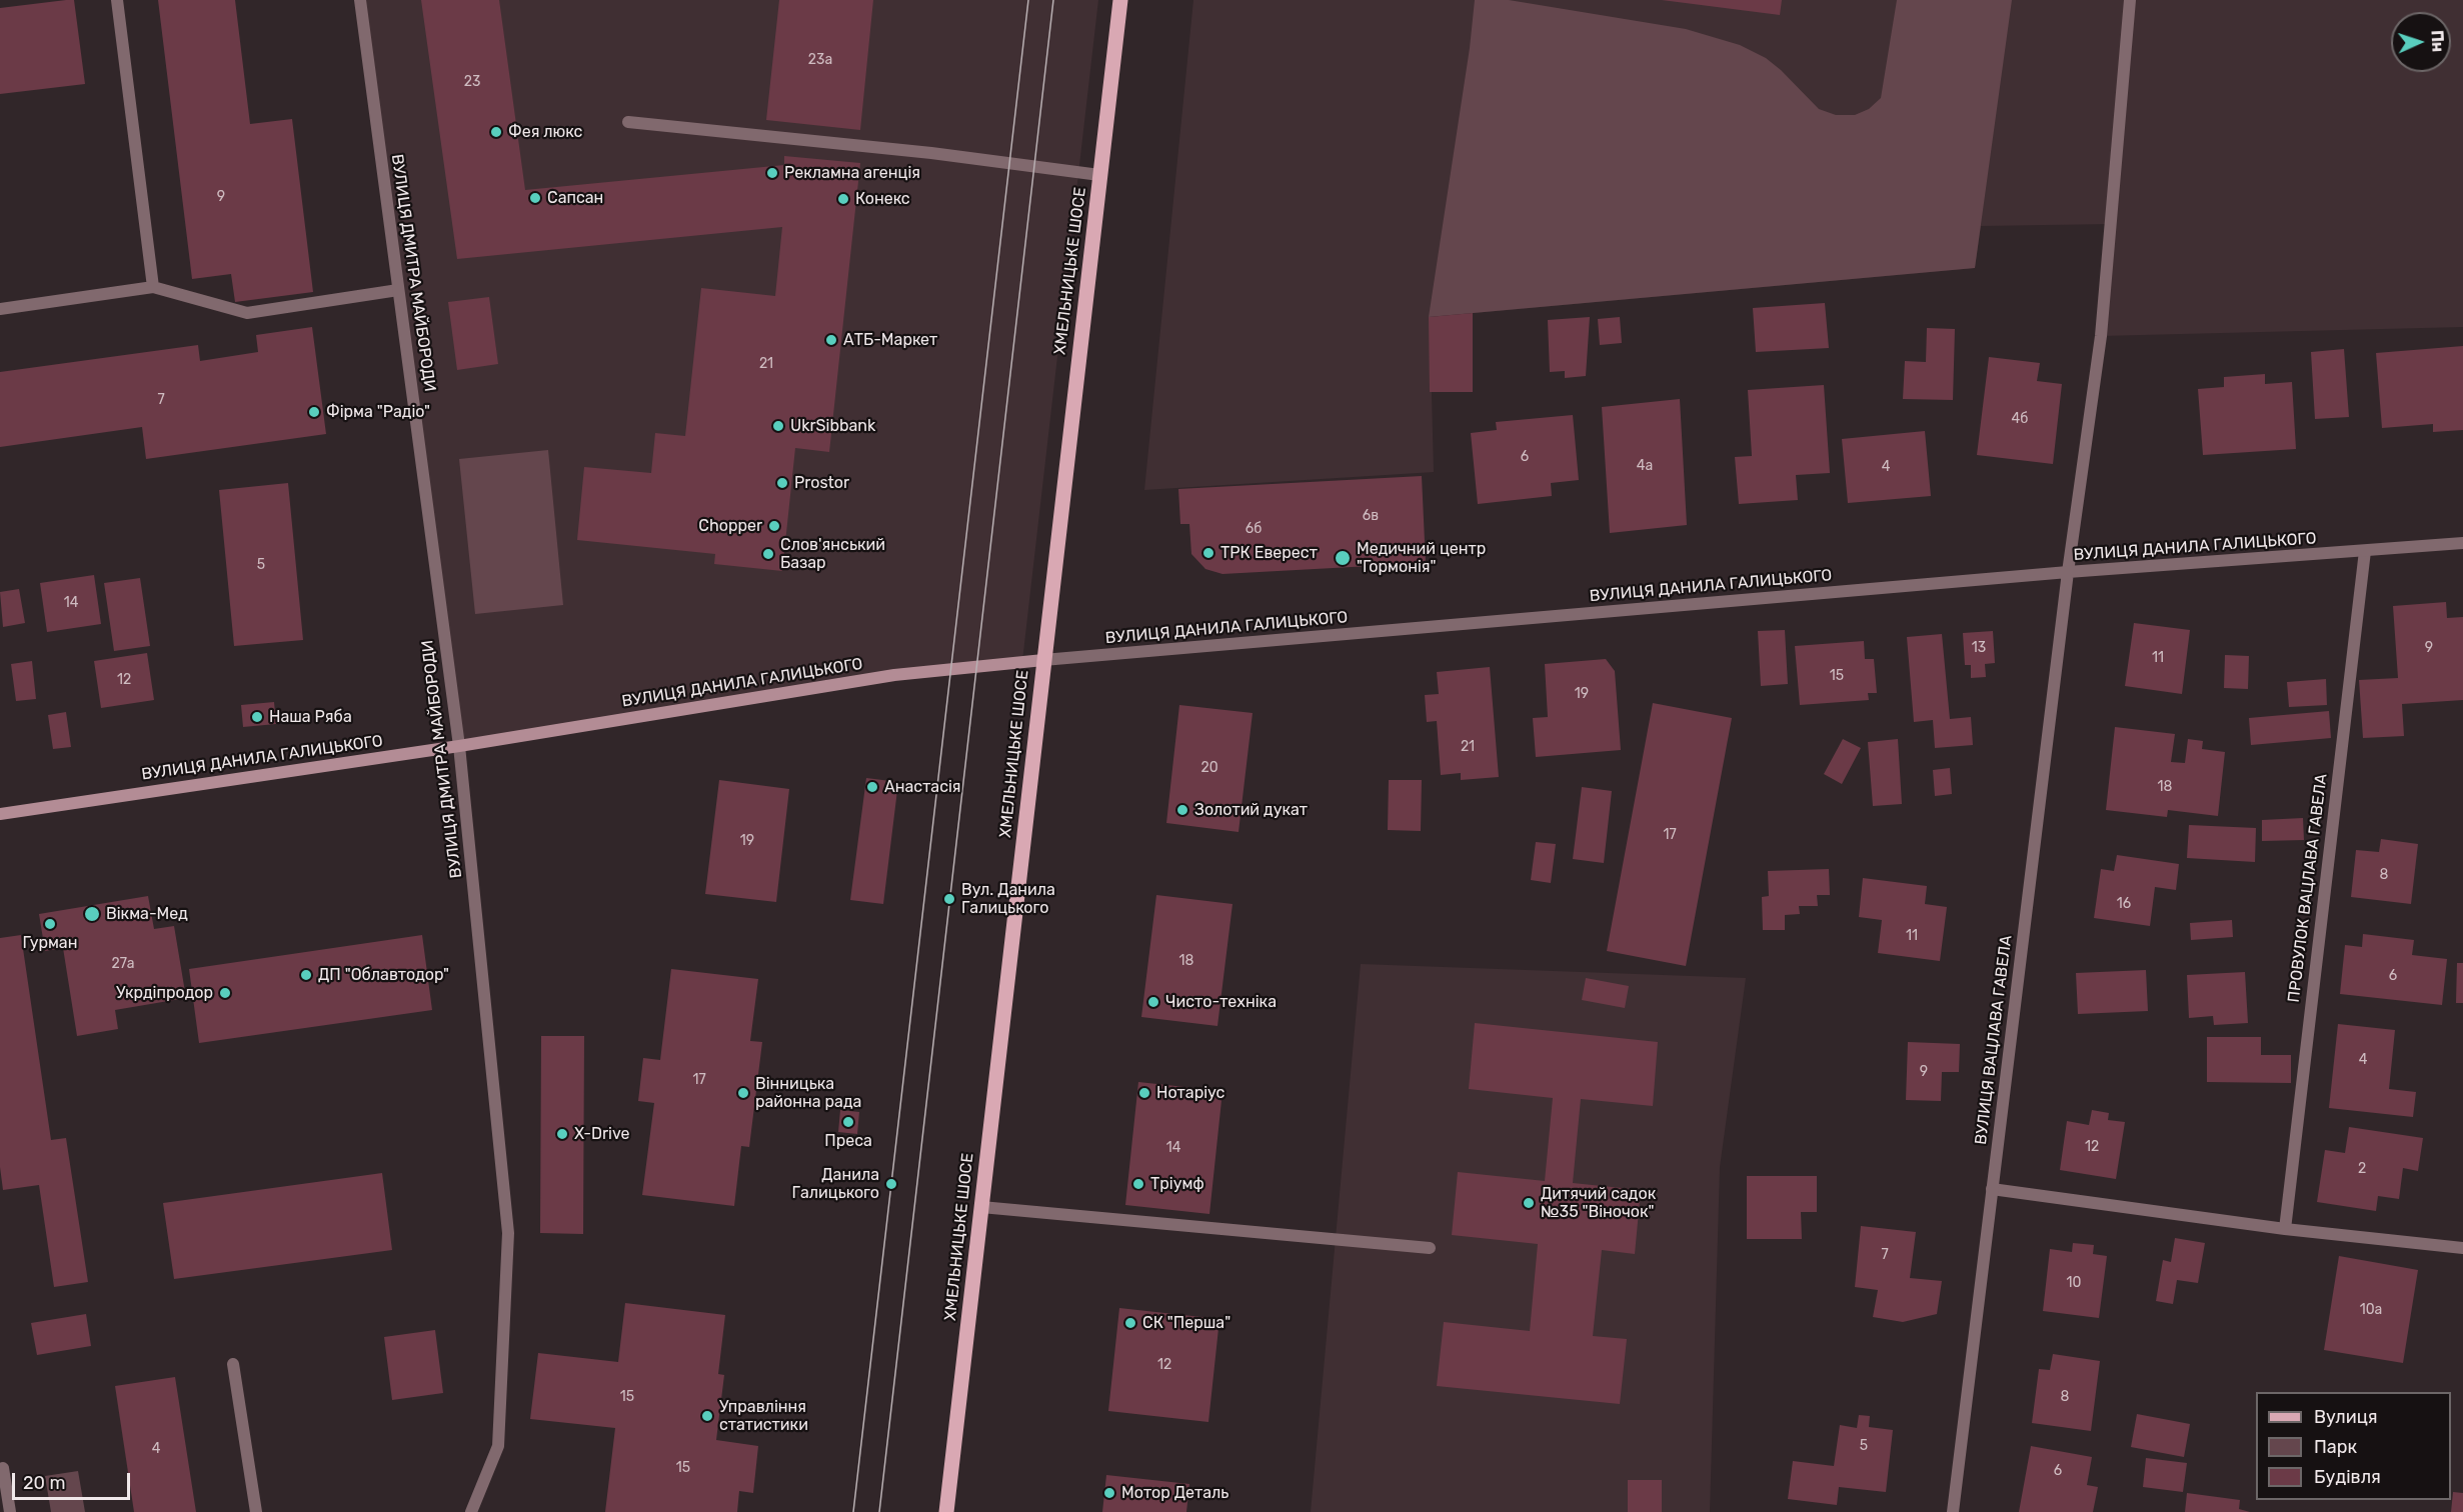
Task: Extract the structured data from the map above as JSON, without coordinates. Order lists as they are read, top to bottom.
{
  "streets": {
    "main road": ["ХМЕЛЬНИЦЬКЕ ШОСЕ", "ВУЛИЦЯ ДАНИЛА ГАЛИЦЬКОГО"],
    "street": ["ВУЛИЦЯ ДМИТРА МАЙБОРОДИ", "ПРОВУЛОК ВАЦЛАВА ГАВЕЛА", "ВУЛИЦЯ ВАЦЛАВА ГАВЕЛА"]
  },
  "crossings": [
    ["ХМЕЛЬНИЦЬКЕ ШОСЕ", "ВУЛИЦЯ ДАНИЛА ГАЛИЦЬКОГО"],
    ["ВУЛИЦЯ ДМИТРА МАЙБОРОДИ", "ВУЛИЦЯ ДАНИЛА ГАЛИЦЬКОГО"],
    ["ВУЛИЦЯ ДАНИЛА ГАЛИЦЬКОГО", "ПРОВУЛОК ВАЦЛАВА ГАВЕЛА"],
    ["ВУЛИЦЯ ДАНИЛА ГАЛИЦЬКОГО", "ВУЛИЦЯ ВАЦЛАВА ГАВЕЛА"]
  ],
  "places": [
    "Фея люкс",
    "Рекламна агенція",
    "Сапсан",
    "Конекс",
    "АТБ-Маркет",
    "Фірма \"Радіо\"",
    "UkrSibbank",
    "Prostor",
    "Chopper",
    "ТРК Еверест",
    "Слов'янський Базар",
    "Медичний центр \"Гормонія\"",
    "Наша Ряба",
    "Анастасія",
    "Золотий дукат",
    "Вул. Данила Галицького",
    "Вікма-Мед",
    "Гурман",
    "ДП \"Облавтодор\"",
    "Укрдіпродор",
    "Чисто-техніка",
    "Вінницька районна рада",
    "Нотаріус",
    "Преса",
    "X-Drive",
    "Данила Галицького",
    "Тріумф",
    "Дитячий садок №35 \"Віночок\"",
    "СК \"Перша\"",
    "Управління статистики",
    "Мотор Деталь"
  ],
  "house_numbers": [
    "23а",
    "23",
    "9",
    "21",
    "7",
    "4б",
    "6",
    "4а",
    "4",
    "6в",
    "6б",
    "5",
    "14",
    "13",
    "9",
    "11",
    "15",
    "12",
    "19",
    "21",
    "20",
    "18",
    "17",
    "19",
    "8",
    "16",
    "11",
    "18",
    "27а",
    "6",
    "4",
    "9",
    "17",
    "12",
    "14",
    "2",
    "7",
    "10",
    "10а",
    "12",
    "15",
    "8",
    "5",
    "4",
    "15",
    "6"
  ],
  "legend": ["Вулиця", "Парк", "Будівля"],
  "scale_bar": "20 m",
  "north": "right"
}
